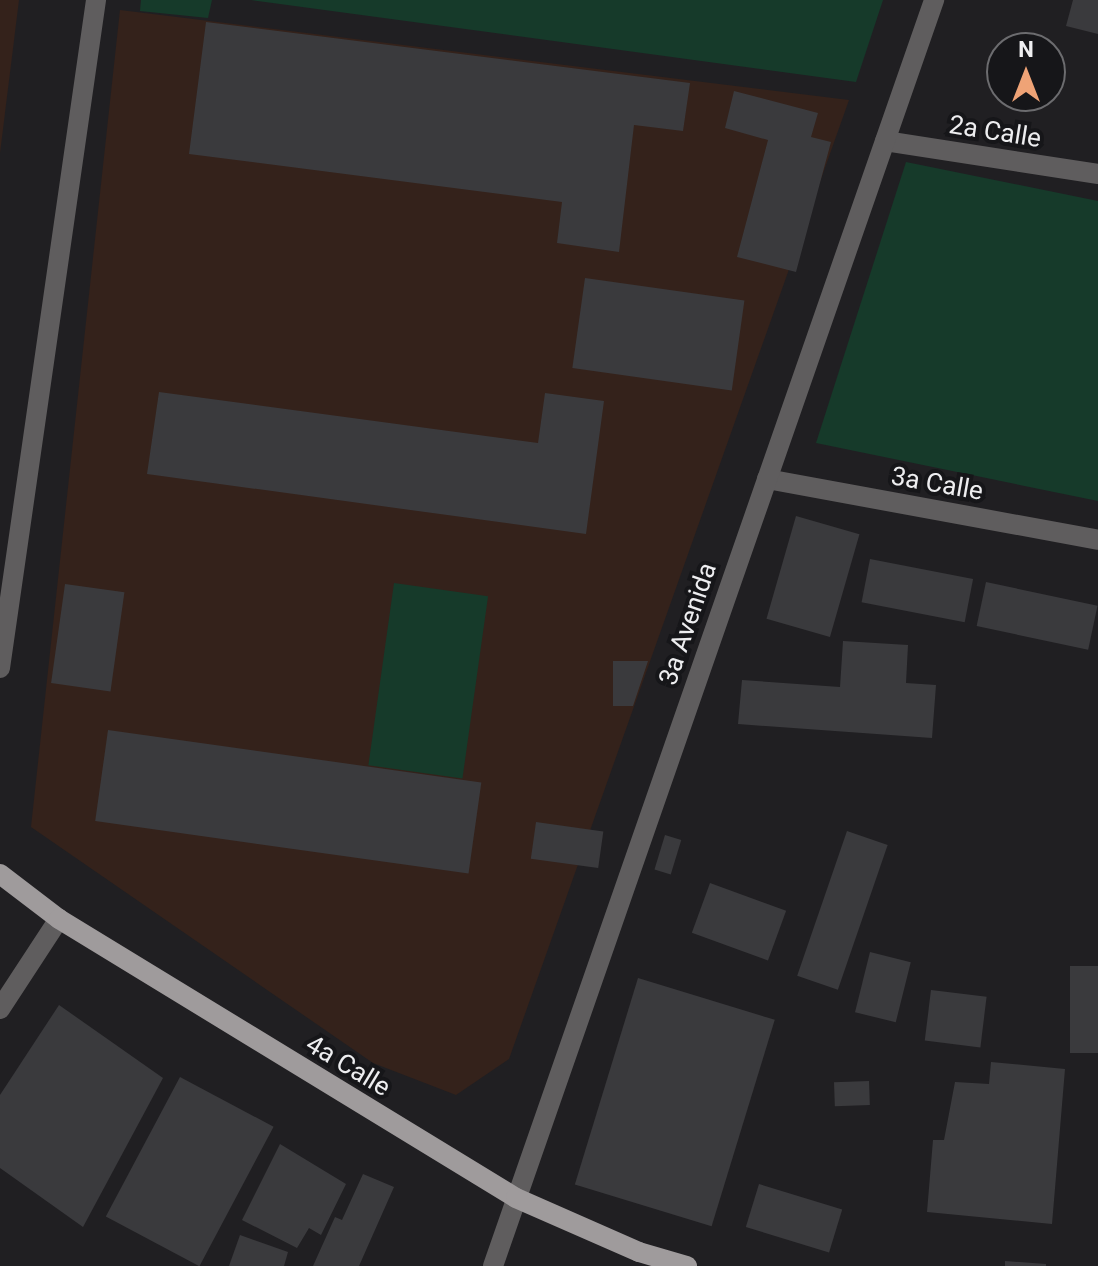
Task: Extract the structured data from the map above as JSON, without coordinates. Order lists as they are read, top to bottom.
{
  "streets": {
    "main road": ["4a Calle"],
    "street": ["2a Calle", "3a Calle", "3a Avenida"]
  },
  "crossings": [
    ["2a Calle", "3a Avenida"],
    ["3a Calle", "3a Avenida"],
    ["3a Avenida", "4a Calle"]
  ],
  "north": "top"
}
